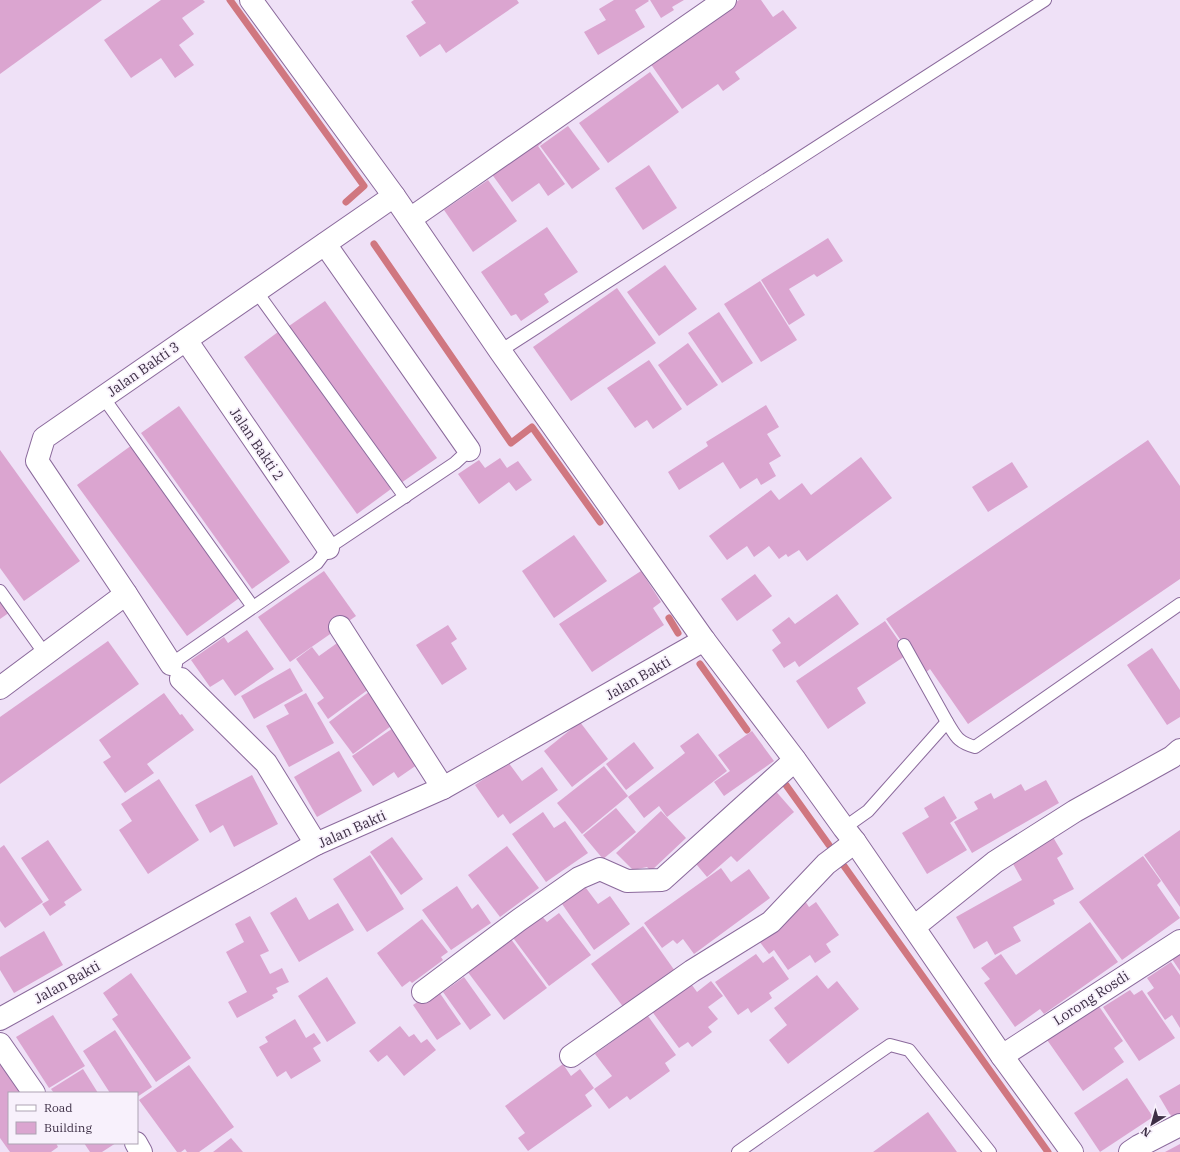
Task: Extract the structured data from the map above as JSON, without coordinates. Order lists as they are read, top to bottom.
{
  "streets": {
    "street": [
      "Jalan Bakti 3",
      "Jalan Bakti 2",
      "Jalan Bakti",
      "Lorong Rosdi"
    ]
  },
  "crossings": [
    ["Jalan Bakti 3", "Jalan Bakti 2"]
  ],
  "legend": ["Road", "Building"],
  "north": "bottom left"
}
